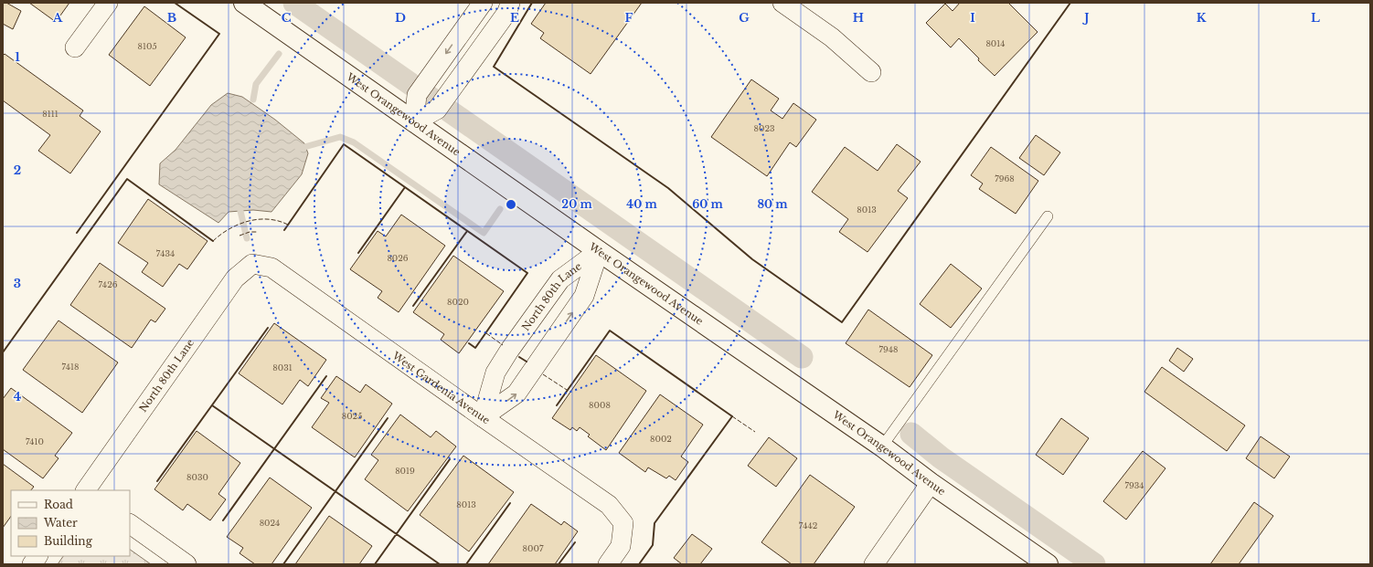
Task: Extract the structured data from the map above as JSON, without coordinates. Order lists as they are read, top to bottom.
{
  "streets": {
    "street": ["West Orangewood Avenue", "North 80th Lane", "West Gardenia Avenue"]
  },
  "crossings": [
    ["West Orangewood Avenue", "North 80th Lane"],
    ["North 80th Lane", "West Gardenia Avenue"]
  ],
  "house_numbers": [
    "8014",
    "8105",
    "8111",
    "8023",
    "7968",
    "8013",
    "7434",
    "8026",
    "7426",
    "8020",
    "7948",
    "7418",
    "8031",
    "8008",
    "8025",
    "8002",
    "7410",
    "8019",
    "8030",
    "7934",
    "8013",
    "8024",
    "7442",
    "8007"
  ],
  "legend": ["Road", "Water", "Building"],
  "grid": {
    "columns": [
      "A",
      "B",
      "C",
      "D",
      "E",
      "F",
      "G",
      "H",
      "I",
      "J",
      "K",
      "L"
    ],
    "rows": [
      "1",
      "2",
      "3",
      "4"
    ]
  },
  "rings": [
    "20 m",
    "40 m",
    "60 m",
    "80 m"
  ]
}
